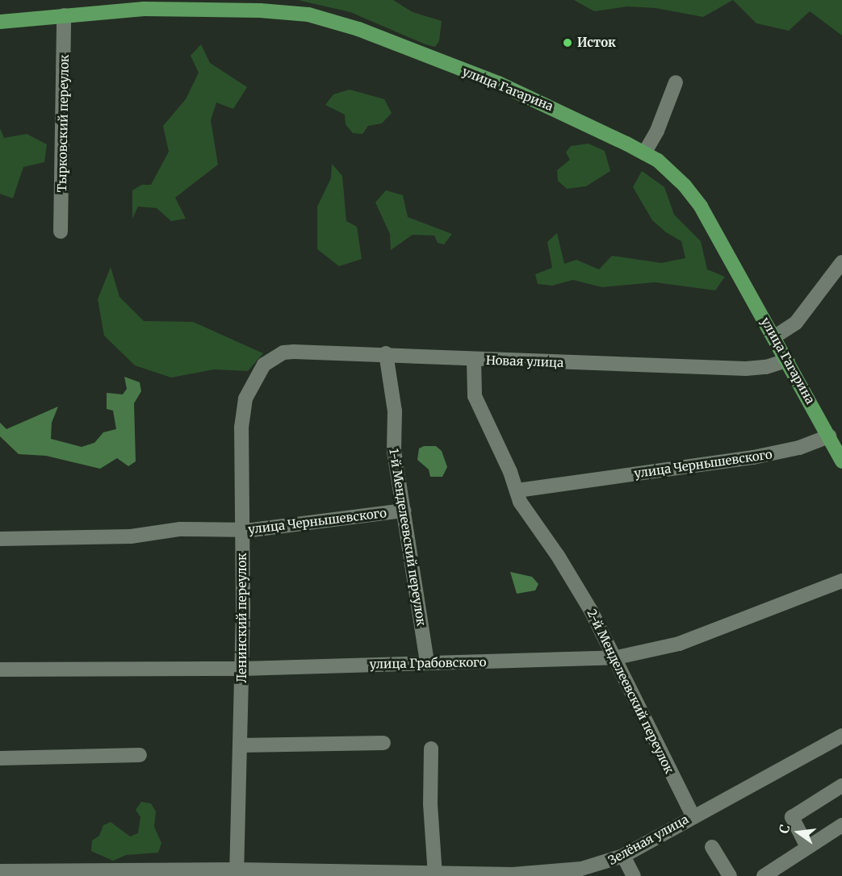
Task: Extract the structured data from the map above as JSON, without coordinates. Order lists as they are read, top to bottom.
{
  "streets": {
    "main road": ["улица Гагарина"],
    "street": [
      "Тырковский переулок",
      "Новая улица",
      "улица Чернышевского",
      "1-й Менделеевский переулок",
      "Ленинский переулок",
      "улица Грабовского",
      "2-й Менделеевский переулок",
      "Зелёная улица"
    ]
  },
  "crossings": [
    ["улица Гагарина", "Тырковский переулок"],
    ["улица Гагарина", "Новая улица"],
    ["улица Гагарина", "улица Чернышевского"],
    ["Новая улица", "1-й Менделеевский переулок"],
    ["Новая улица", "Ленинский переулок"],
    ["Новая улица", "2-й Менделеевский переулок"],
    ["улица Чернышевского", "1-й Менделеевский переулок"],
    ["улица Чернышевского", "Ленинский переулок"],
    ["улица Чернышевского", "2-й Менделеевский переулок"],
    ["1-й Менделеевский переулок", "улица Грабовского"],
    ["Ленинский переулок", "улица Грабовского"],
    ["Ленинский переулок", "Зелёная улица"],
    ["улица Грабовского", "2-й Менделеевский переулок"],
    ["2-й Менделеевский переулок", "Зелёная улица"]
  ],
  "places": ["Исток"],
  "north": "left"
}
